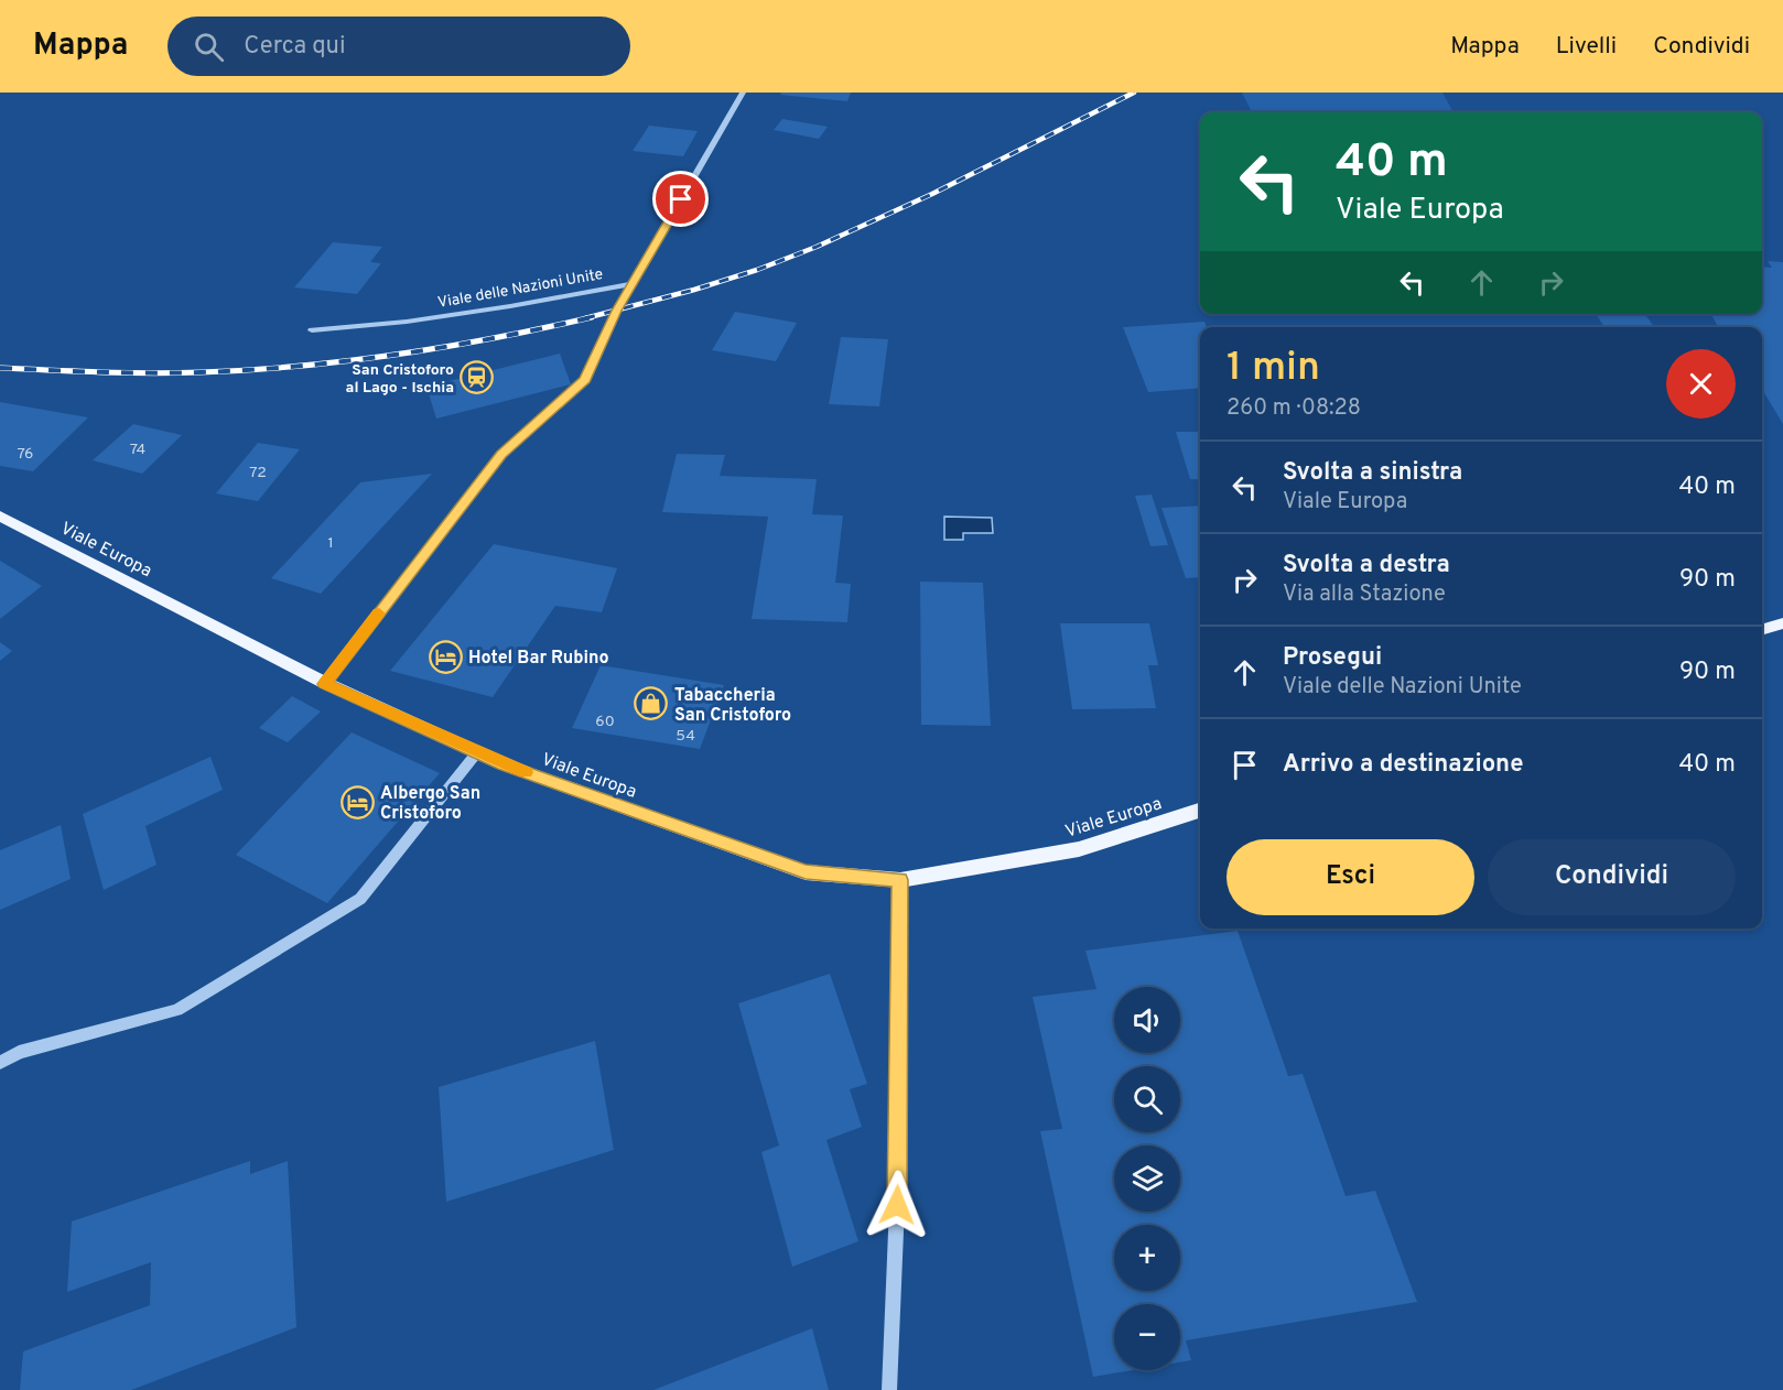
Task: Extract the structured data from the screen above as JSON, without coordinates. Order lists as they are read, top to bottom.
{
  "streets": {
    "main road": ["Viale Europa"],
    "street": ["Viale delle Nazioni Unite"]
  },
  "places": {
    "station": ["San Cristoforo al Lago - Ischia"],
    "hotel": ["Hotel Bar Rubino", "Albergo San Cristoforo"],
    "shop": ["Tabaccheria San Cristoforo"]
  },
  "house_numbers": [
    "74",
    "76",
    "72",
    "1",
    "60",
    "54"
  ],
  "page": {
    "header": "Mappa",
    "search": "Cerca qui",
    "nav": ["Mappa", "Livelli", "Condividi"],
    "turn": ["40 m", "Viale Europa"],
    "heading": ["1 min", "260 m · 08:28"],
    "list": [
      {
        "name": "Svolta a sinistra",
        "note": "Viale Europa",
        "value": "40 m"
      },
      {
        "name": "Svolta a destra",
        "note": "Via alla Stazione",
        "value": "90 m"
      },
      {
        "name": "Prosegui",
        "note": "Viale delle Nazioni Unite",
        "value": "90 m"
      },
      {
        "name": "Arrivo a destinazione",
        "value": "40 m"
      }
    ],
    "buttons": ["Esci", "Condividi"],
    "map_buttons": ["+", "−"]
  }
}
